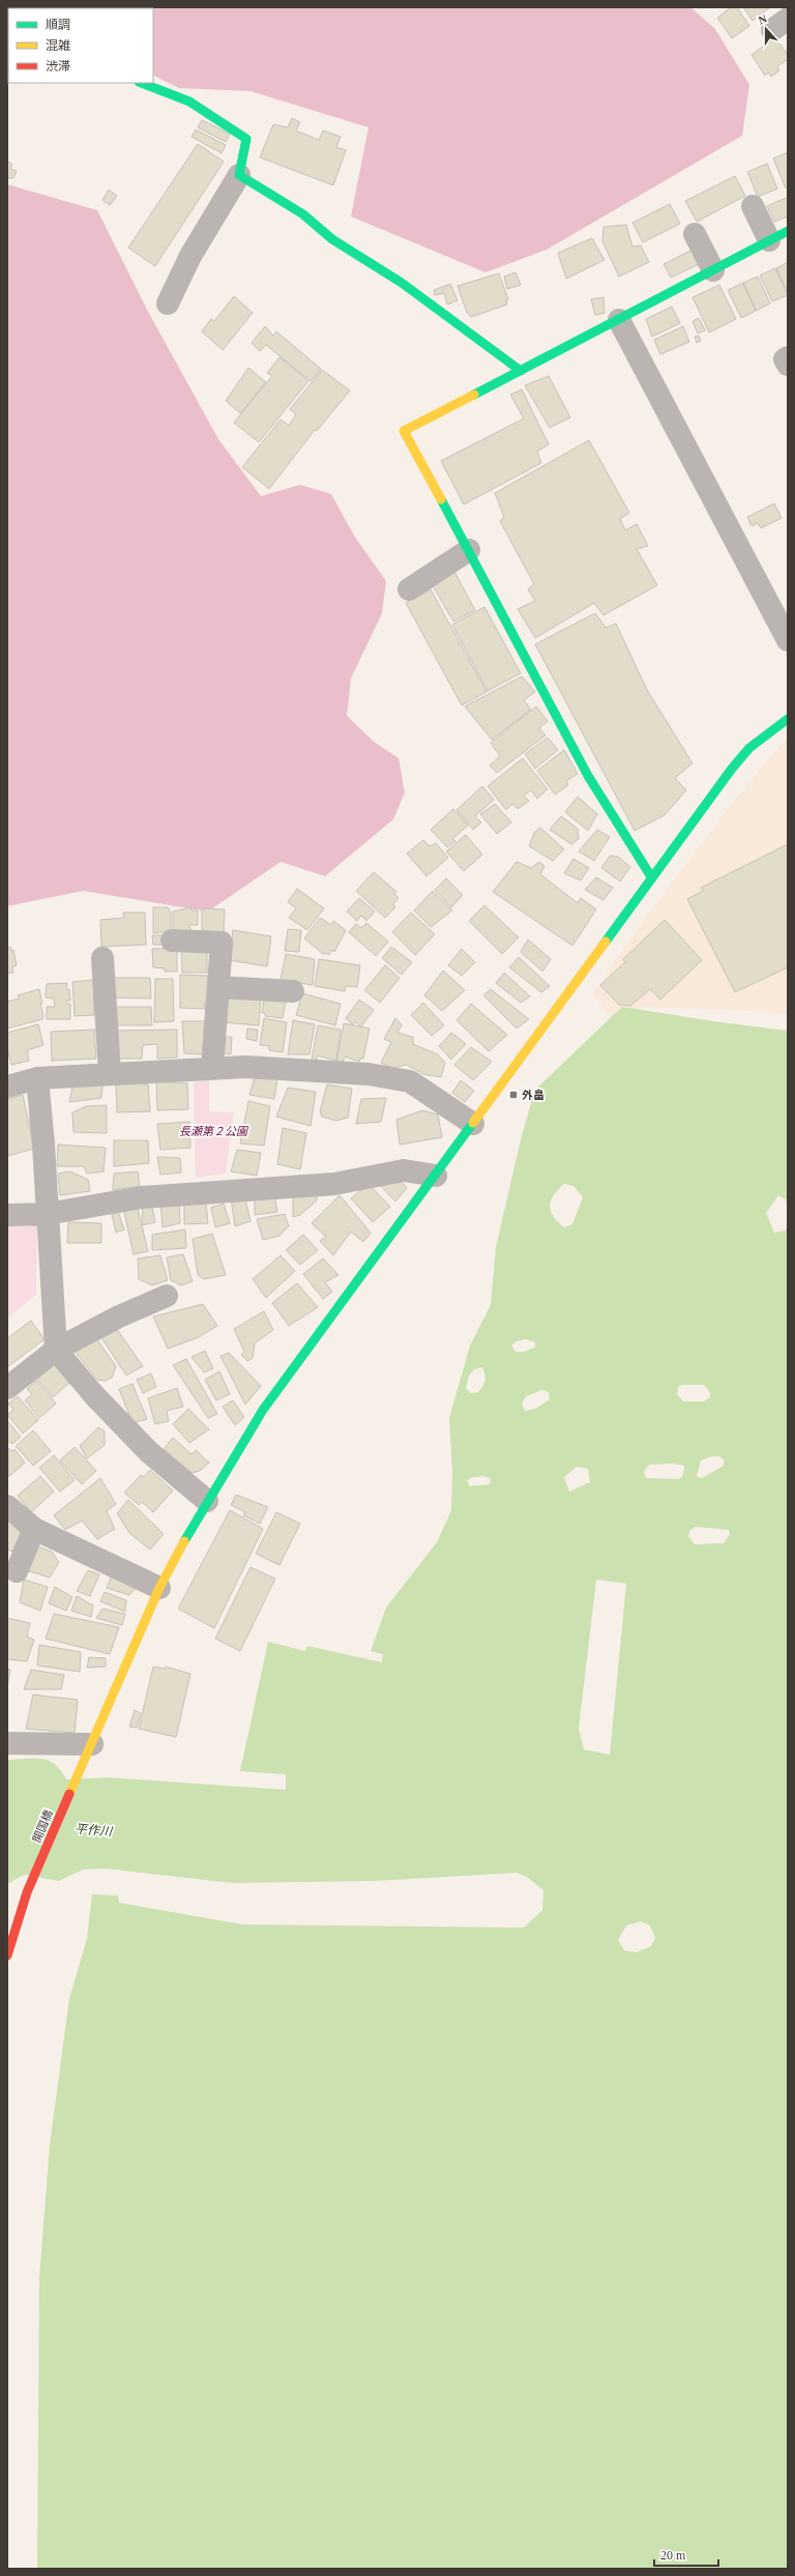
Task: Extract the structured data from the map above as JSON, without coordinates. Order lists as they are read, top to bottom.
{
  "streets": {
    "street": ["開国橋"]
  },
  "water": ["平作川"],
  "parks": ["長瀬第２公園"],
  "places": {
    "transit": ["外畠"]
  },
  "legend": ["順調", "混雑", "渋滞"],
  "scale_bar": "20 m",
  "north": "top"
}
